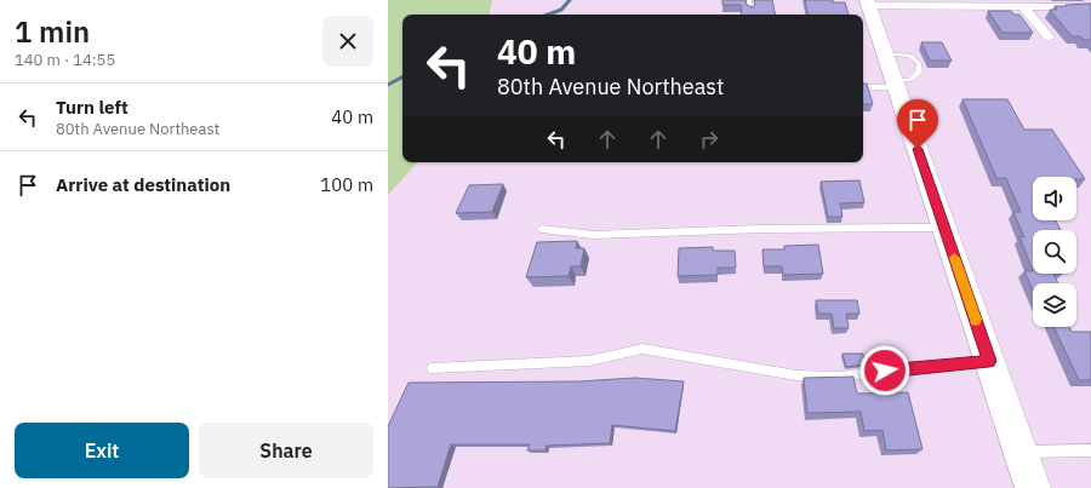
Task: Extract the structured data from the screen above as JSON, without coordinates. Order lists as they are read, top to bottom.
{
  "page": {
    "heading": ["1 min", "140 m · 14:55"],
    "turn": ["40 m", "80th Avenue Northeast"],
    "list": [
      {
        "name": "Turn left",
        "note": "80th Avenue Northeast",
        "value": "40 m"
      },
      {
        "name": "Arrive at destination",
        "value": "100 m"
      }
    ],
    "buttons": ["Exit", "Share"]
  }
}
